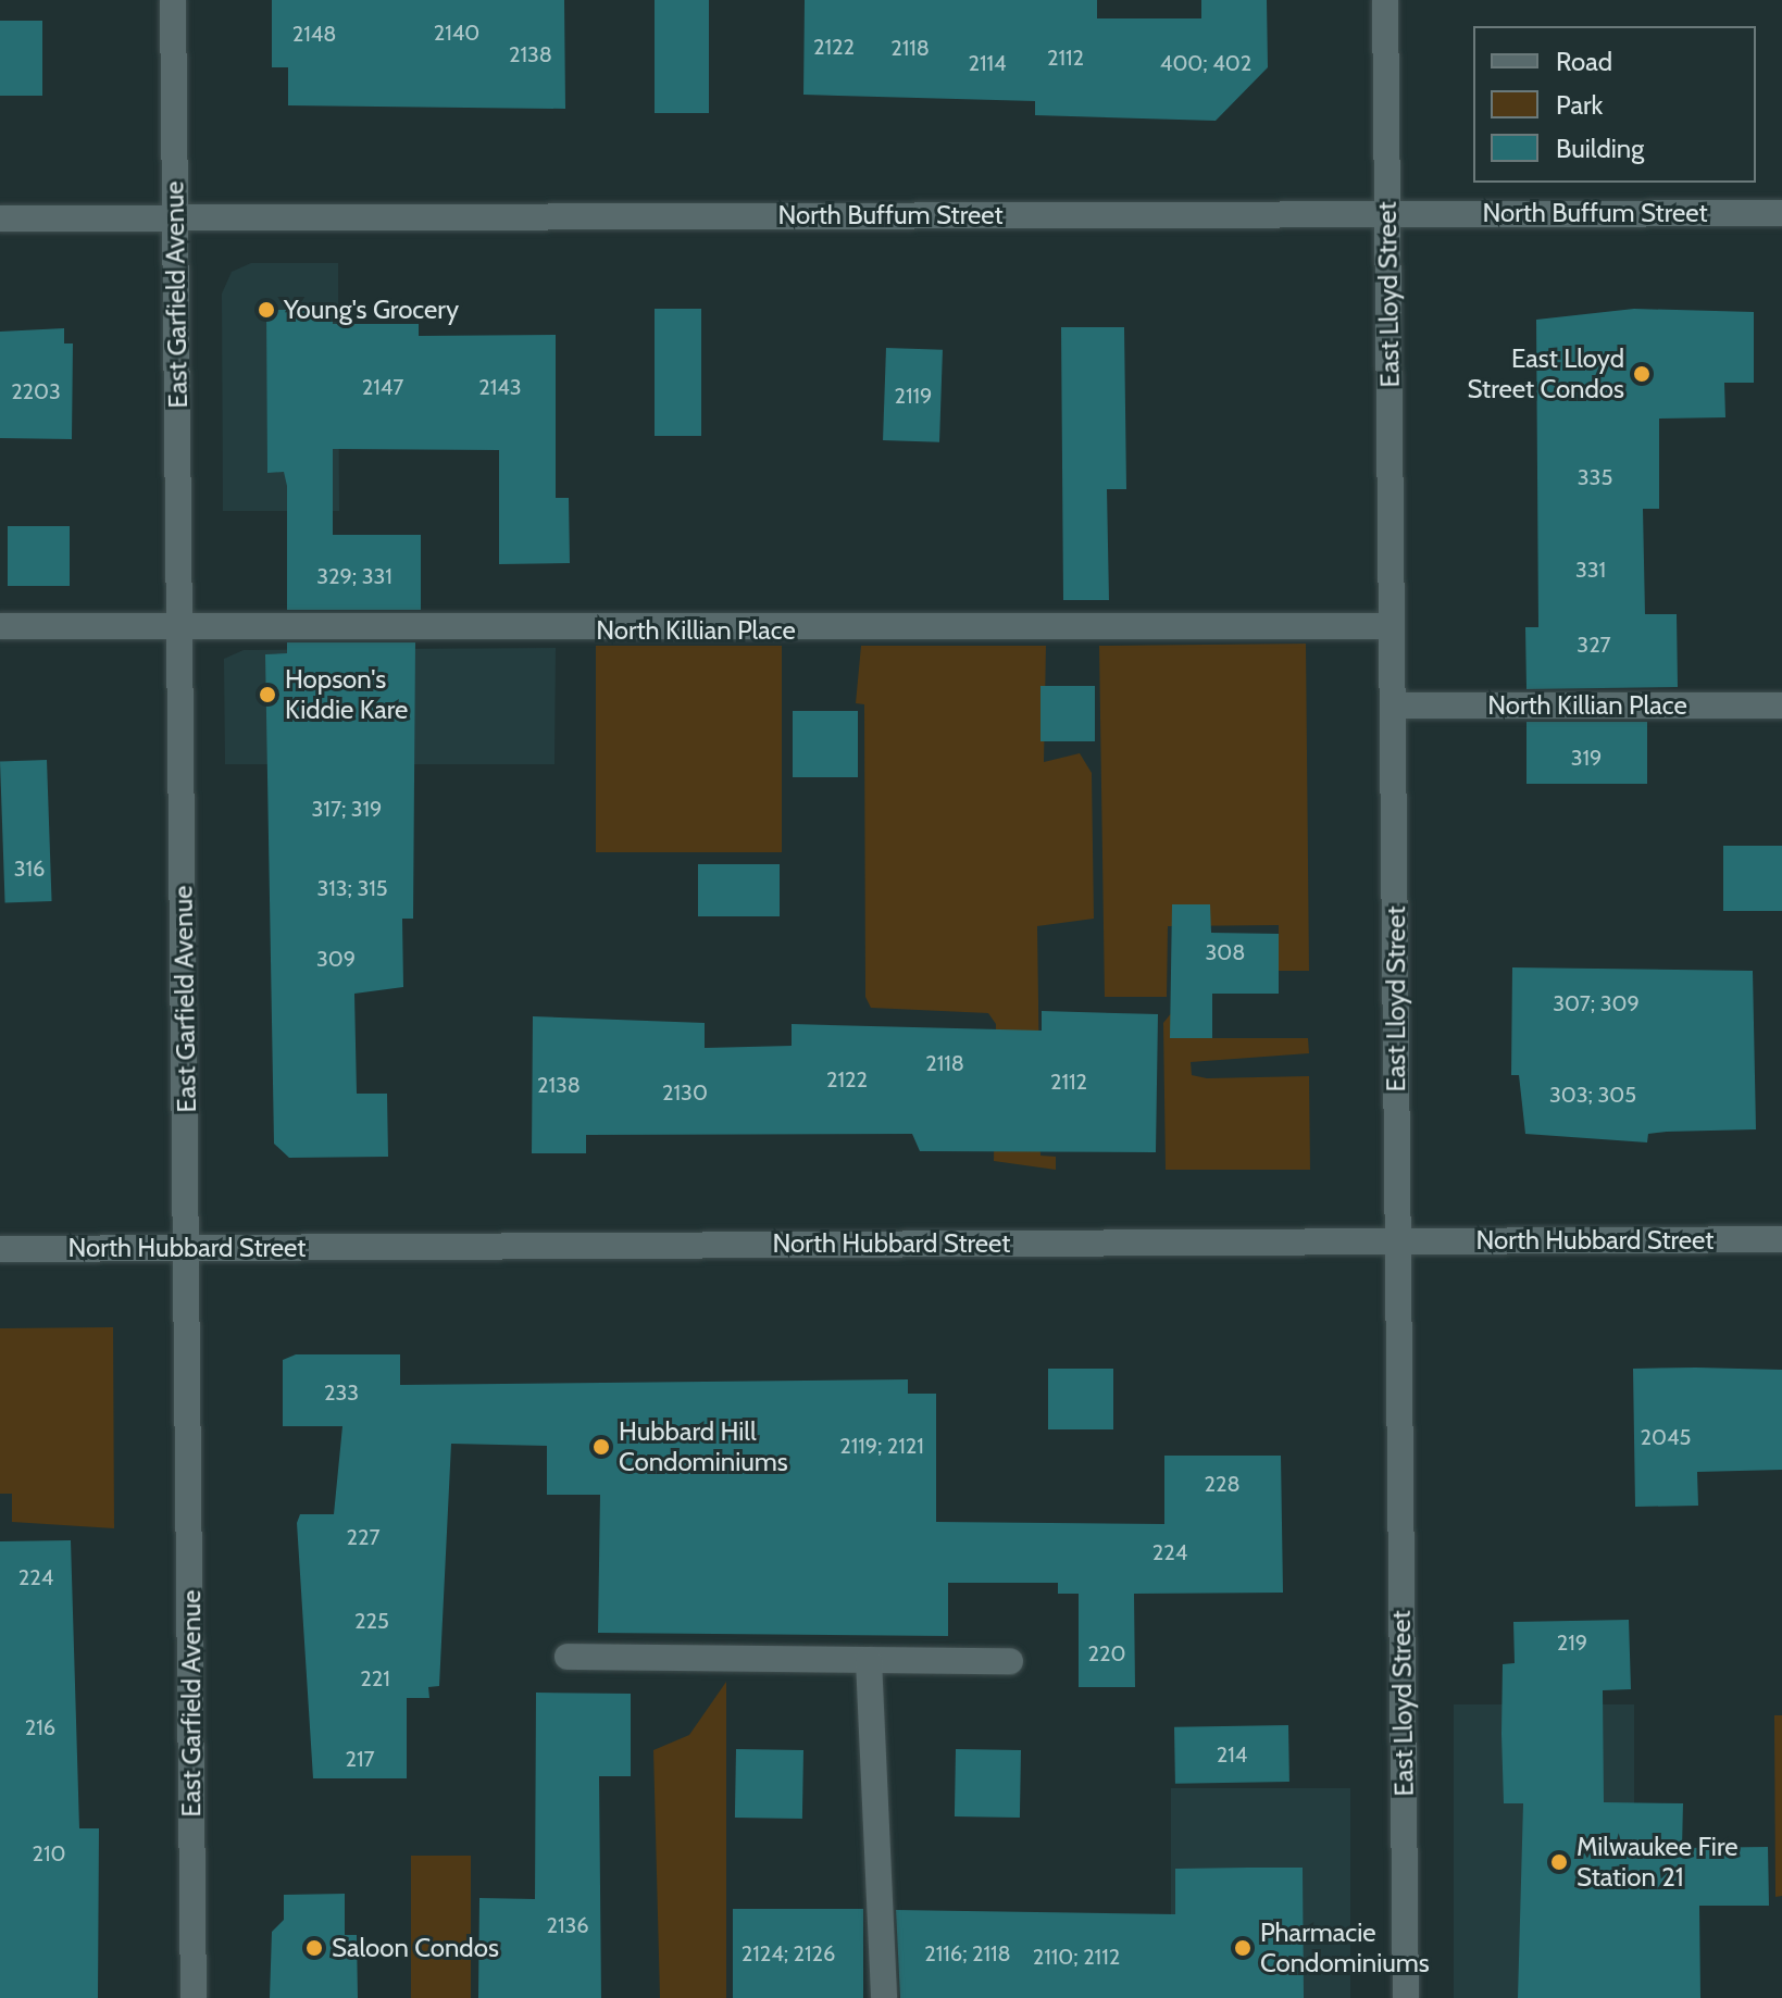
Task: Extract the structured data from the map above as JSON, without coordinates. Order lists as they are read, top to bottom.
{
  "streets": {
    "street": [
      "North Buffum Street",
      "East Garfield Avenue",
      "East Lloyd Street",
      "North Killian Place",
      "North Hubbard Street"
    ]
  },
  "crossings": [
    ["North Buffum Street", "East Garfield Avenue"],
    ["North Buffum Street", "East Lloyd Street"],
    ["East Garfield Avenue", "North Killian Place"],
    ["East Garfield Avenue", "North Hubbard Street"],
    ["East Lloyd Street", "North Killian Place"],
    ["East Lloyd Street", "North Hubbard Street"]
  ],
  "places": [
    "Young's Grocery",
    "East Lloyd Street Condos",
    "Hopson's Kiddie Kare",
    "Hubbard Hill Condominiums",
    "Milwaukee Fire Station 21",
    "Saloon Condos",
    "Pharmacie Condominiums"
  ],
  "house_numbers": [
    "2140",
    "2148",
    "2122",
    "2118",
    "2138",
    "2112",
    "2114",
    "400; 402",
    "2147",
    "2143",
    "2203",
    "2119",
    "335",
    "331",
    "329; 331",
    "327",
    "319",
    "317; 319",
    "316",
    "313; 315",
    "308",
    "309",
    "307; 309",
    "2118",
    "2122",
    "2112",
    "2138",
    "2130",
    "303; 305",
    "233",
    "2045",
    "2119; 2121",
    "228",
    "227",
    "224",
    "224",
    "225",
    "219",
    "220",
    "221",
    "216",
    "214",
    "217",
    "210",
    "2136",
    "2124; 2126",
    "2116; 2118",
    "2110; 2112"
  ],
  "legend": ["Road", "Park", "Building"]
}
